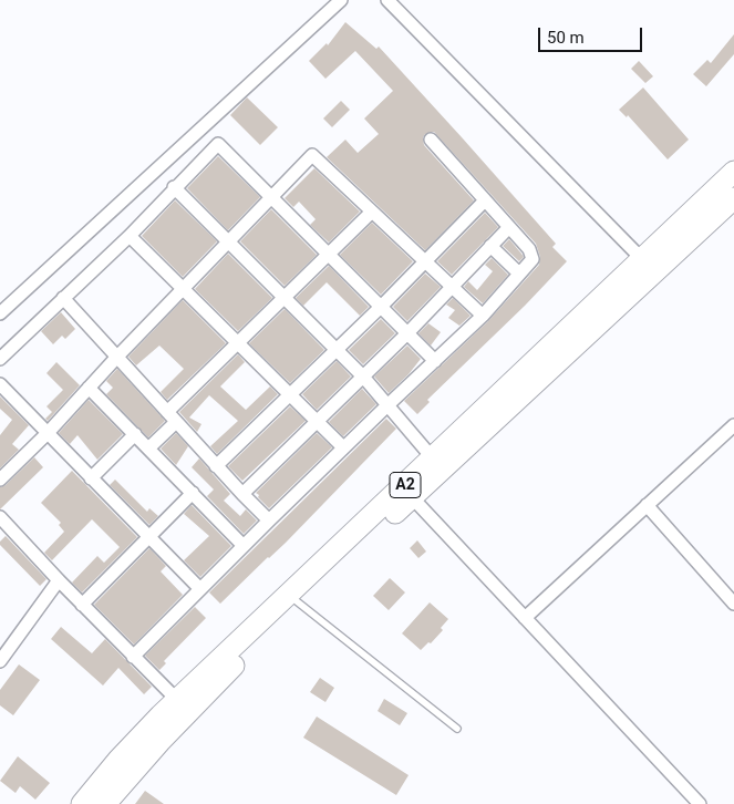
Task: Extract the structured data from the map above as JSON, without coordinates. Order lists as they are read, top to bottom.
{
  "streets": {
    "highway": ["A2"]
  },
  "scale_bar": "50 m"
}
